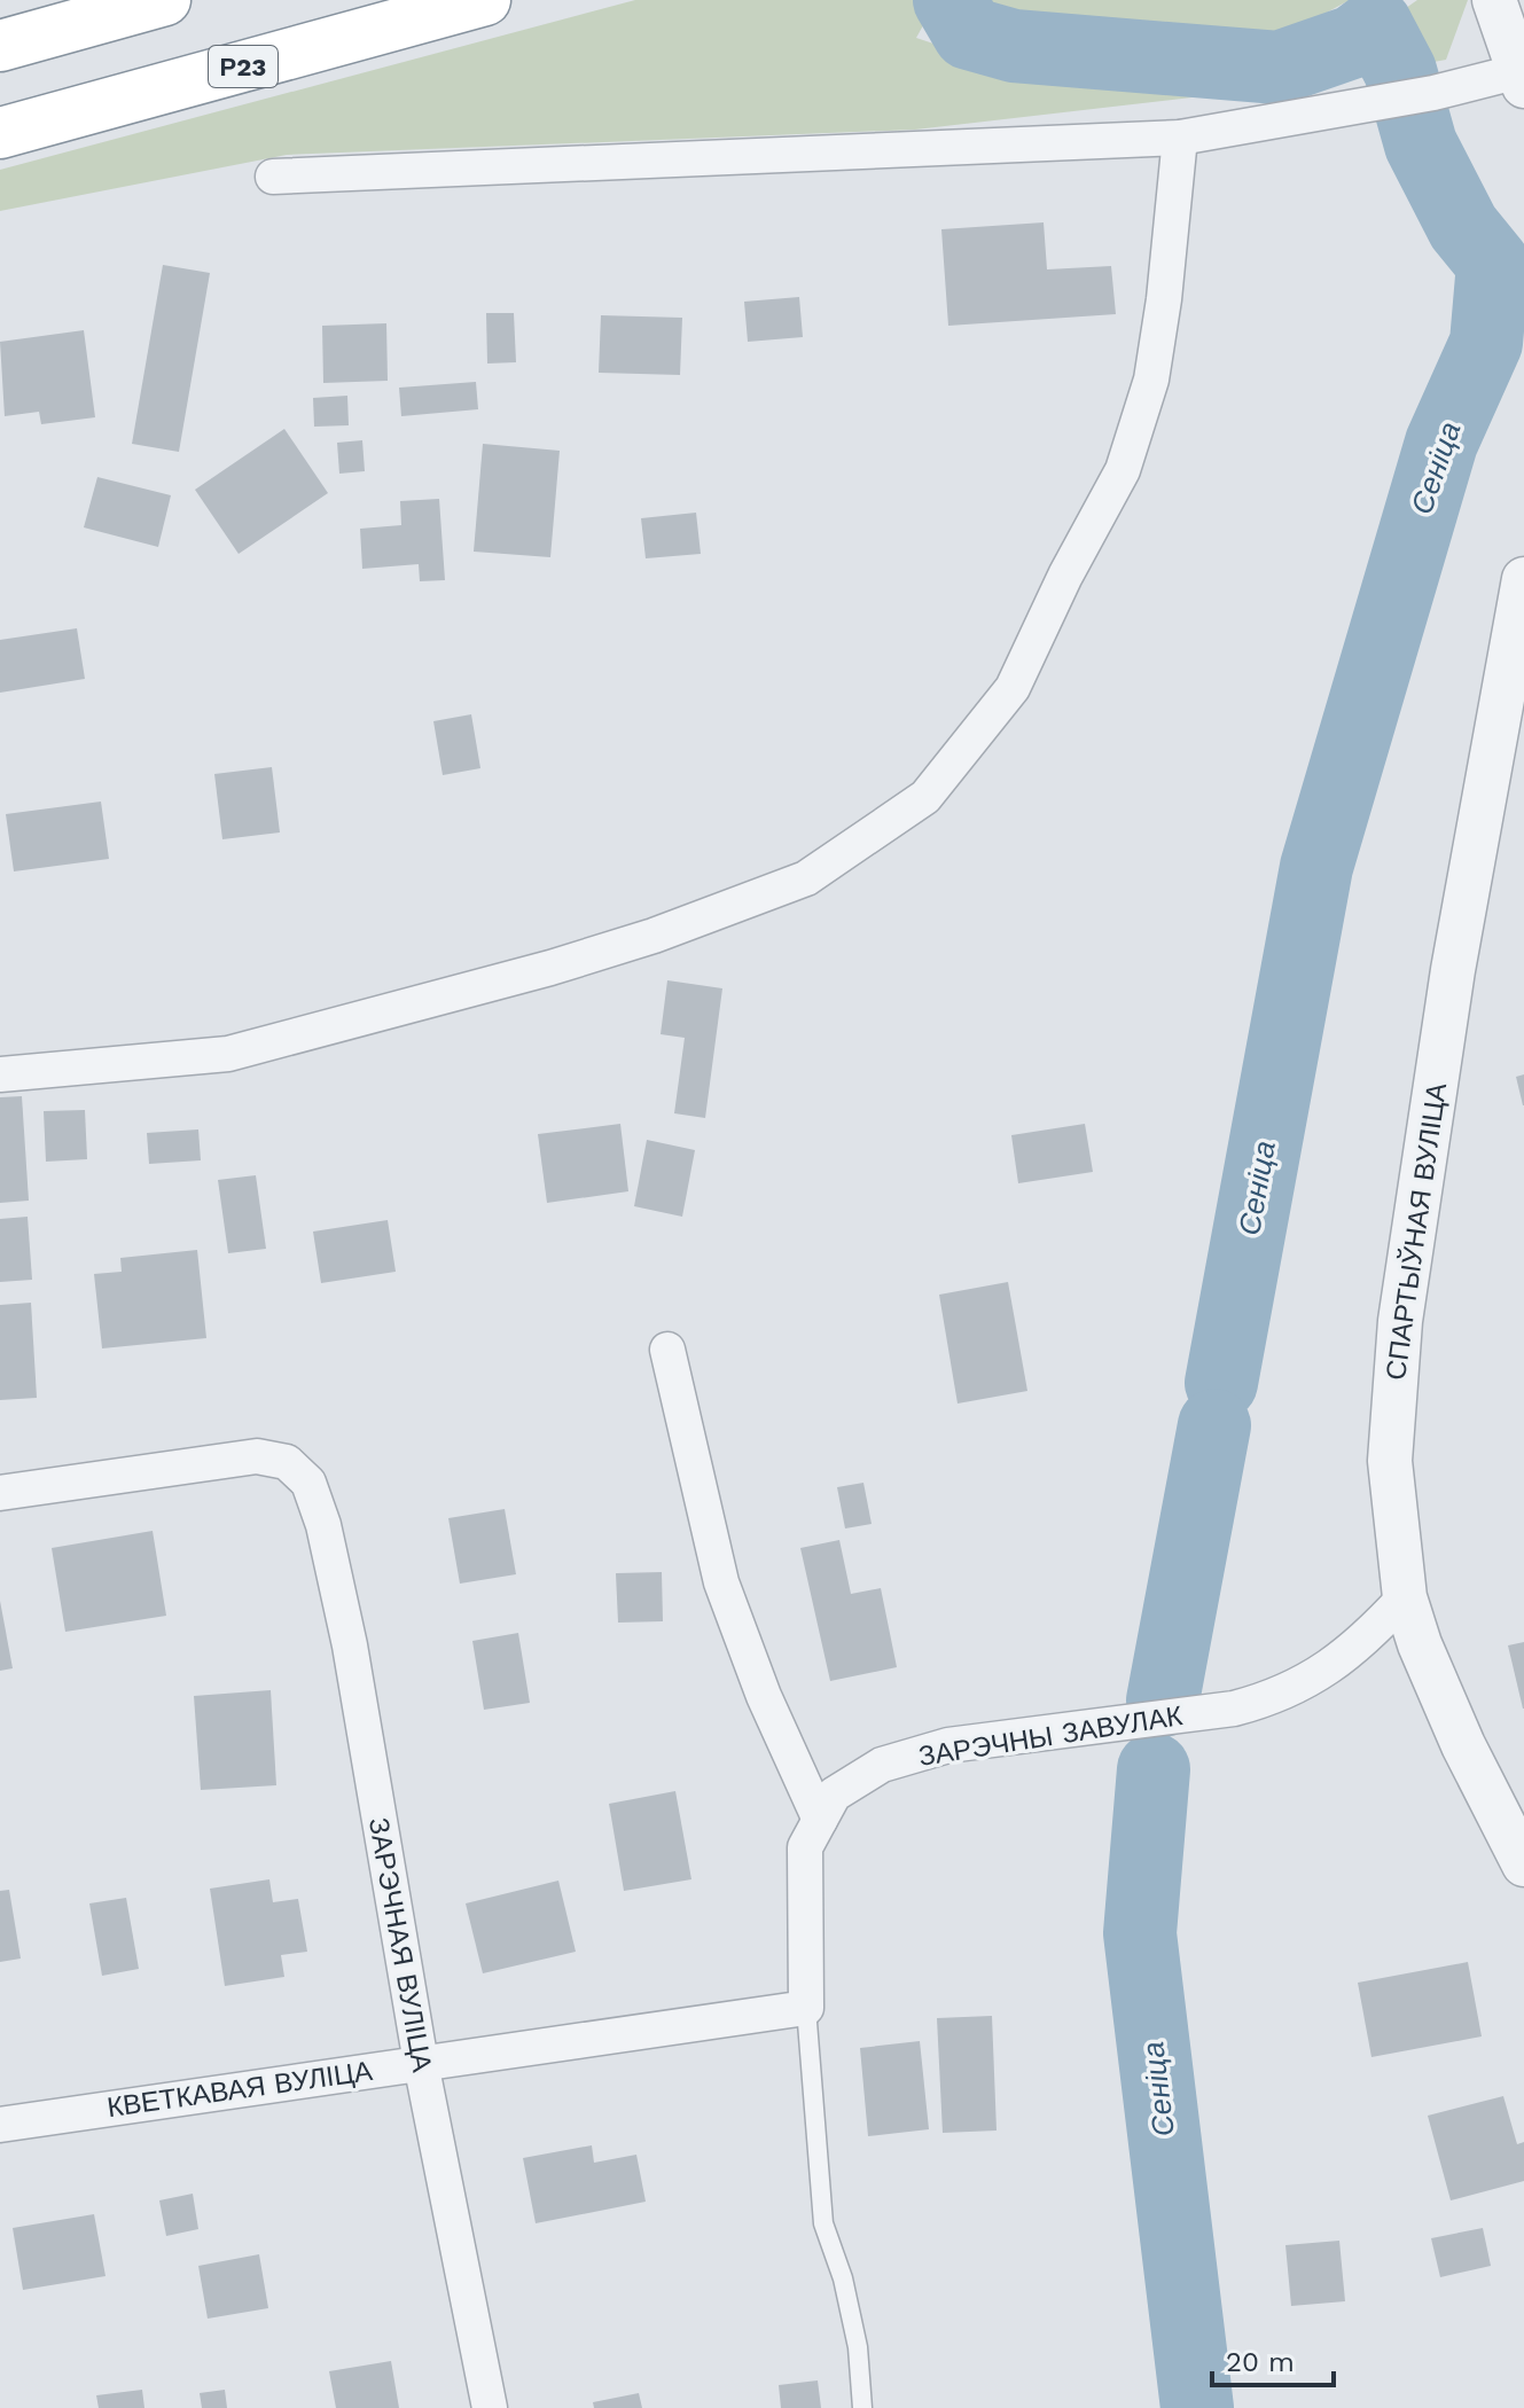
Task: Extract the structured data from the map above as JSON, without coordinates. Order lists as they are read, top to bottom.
{
  "streets": {
    "highway": ["Р23"],
    "street": [
      "СПАРТЫЎНАЯ ВУЛІЦА",
      "ЗАРЭЧНЫ ЗАВУЛАК",
      "ЗАРЭЧНАЯ ВУЛІЦА",
      "КВЕТКАВАЯ ВУЛІЦА"
    ]
  },
  "crossings": [
    ["СПАРТЫЎНАЯ ВУЛІЦА", "ЗАРЭЧНЫ ЗАВУЛАК"],
    ["ЗАРЭЧНЫ ЗАВУЛАК", "КВЕТКАВАЯ ВУЛІЦА"],
    ["ЗАРЭЧНАЯ ВУЛІЦА", "КВЕТКАВАЯ ВУЛІЦА"]
  ],
  "water": ["Сеніца"],
  "scale_bar": "20 m"
}
